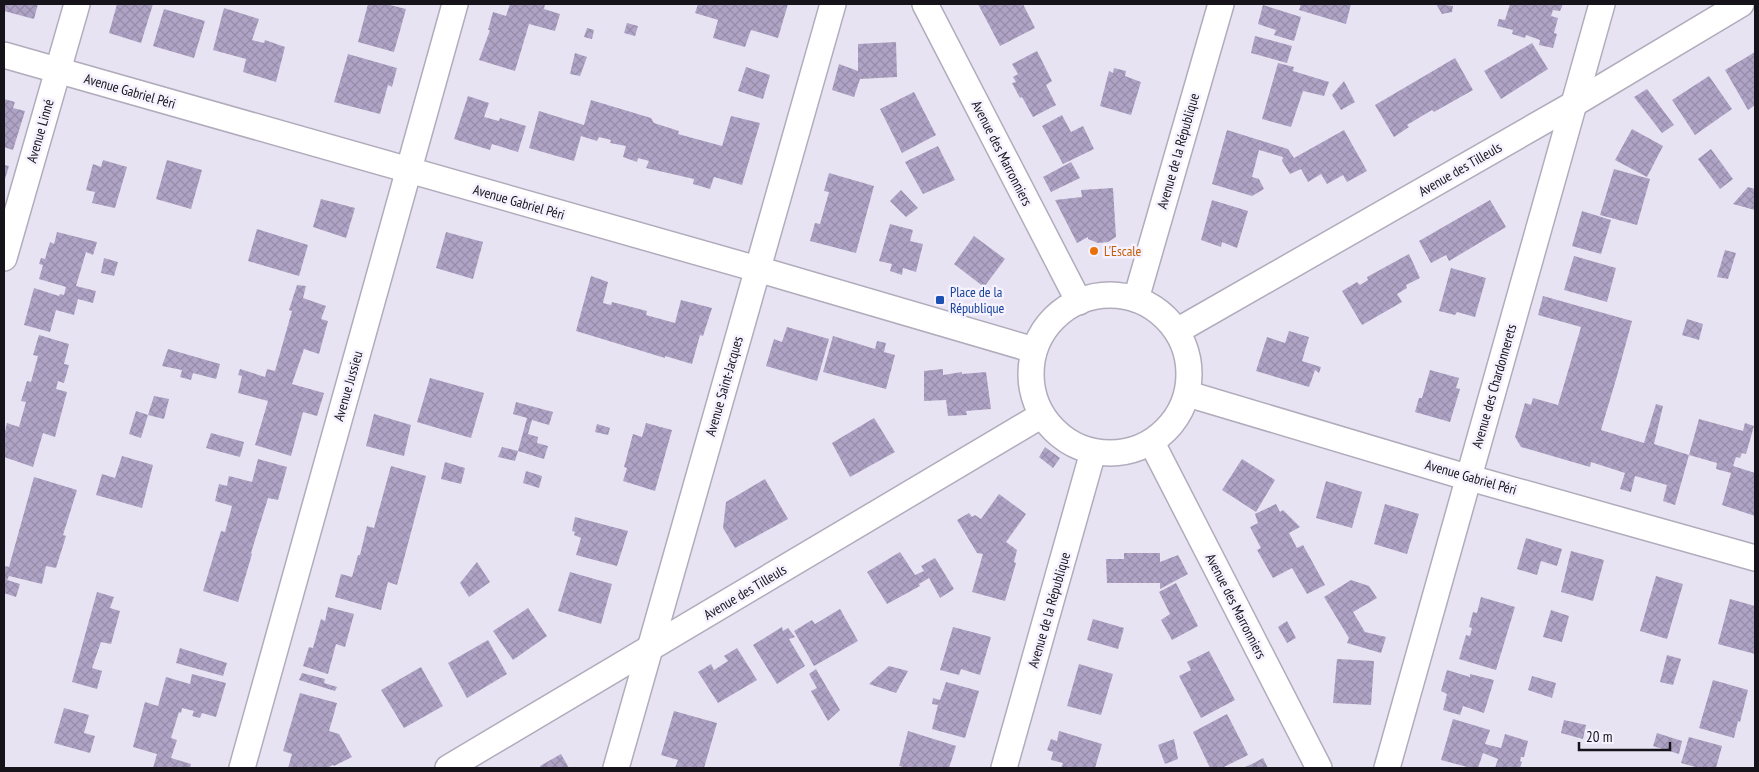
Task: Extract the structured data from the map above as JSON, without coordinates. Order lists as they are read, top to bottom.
{
  "streets": {
    "street": [
      "Avenue Gabriel Péri",
      "Avenue Linné",
      "Avenue de la République",
      "Avenue des Marronniers",
      "Avenue des Tilleuls",
      "Avenue Jussieu",
      "Avenue Saint-Jacques",
      "Avenue des Chardonnerets"
    ]
  },
  "crossings": [
    ["Avenue Gabriel Péri", "Avenue Linné"],
    ["Avenue Gabriel Péri", "Avenue de la République"],
    ["Avenue Gabriel Péri", "Avenue des Marronniers"],
    ["Avenue Gabriel Péri", "Avenue des Tilleuls"],
    ["Avenue Gabriel Péri", "Avenue Jussieu"],
    ["Avenue Gabriel Péri", "Avenue Saint-Jacques"],
    ["Avenue Gabriel Péri", "Avenue des Chardonnerets"],
    ["Avenue de la République", "Avenue des Marronniers"],
    ["Avenue de la République", "Avenue des Tilleuls"],
    ["Avenue des Marronniers", "Avenue des Tilleuls"],
    ["Avenue des Tilleuls", "Avenue Saint-Jacques"],
    ["Avenue des Tilleuls", "Avenue des Chardonnerets"]
  ],
  "places": {
    "other": ["L'Escale"],
    "transit": ["Place de la République"]
  },
  "scale_bar": "20 m"
}
